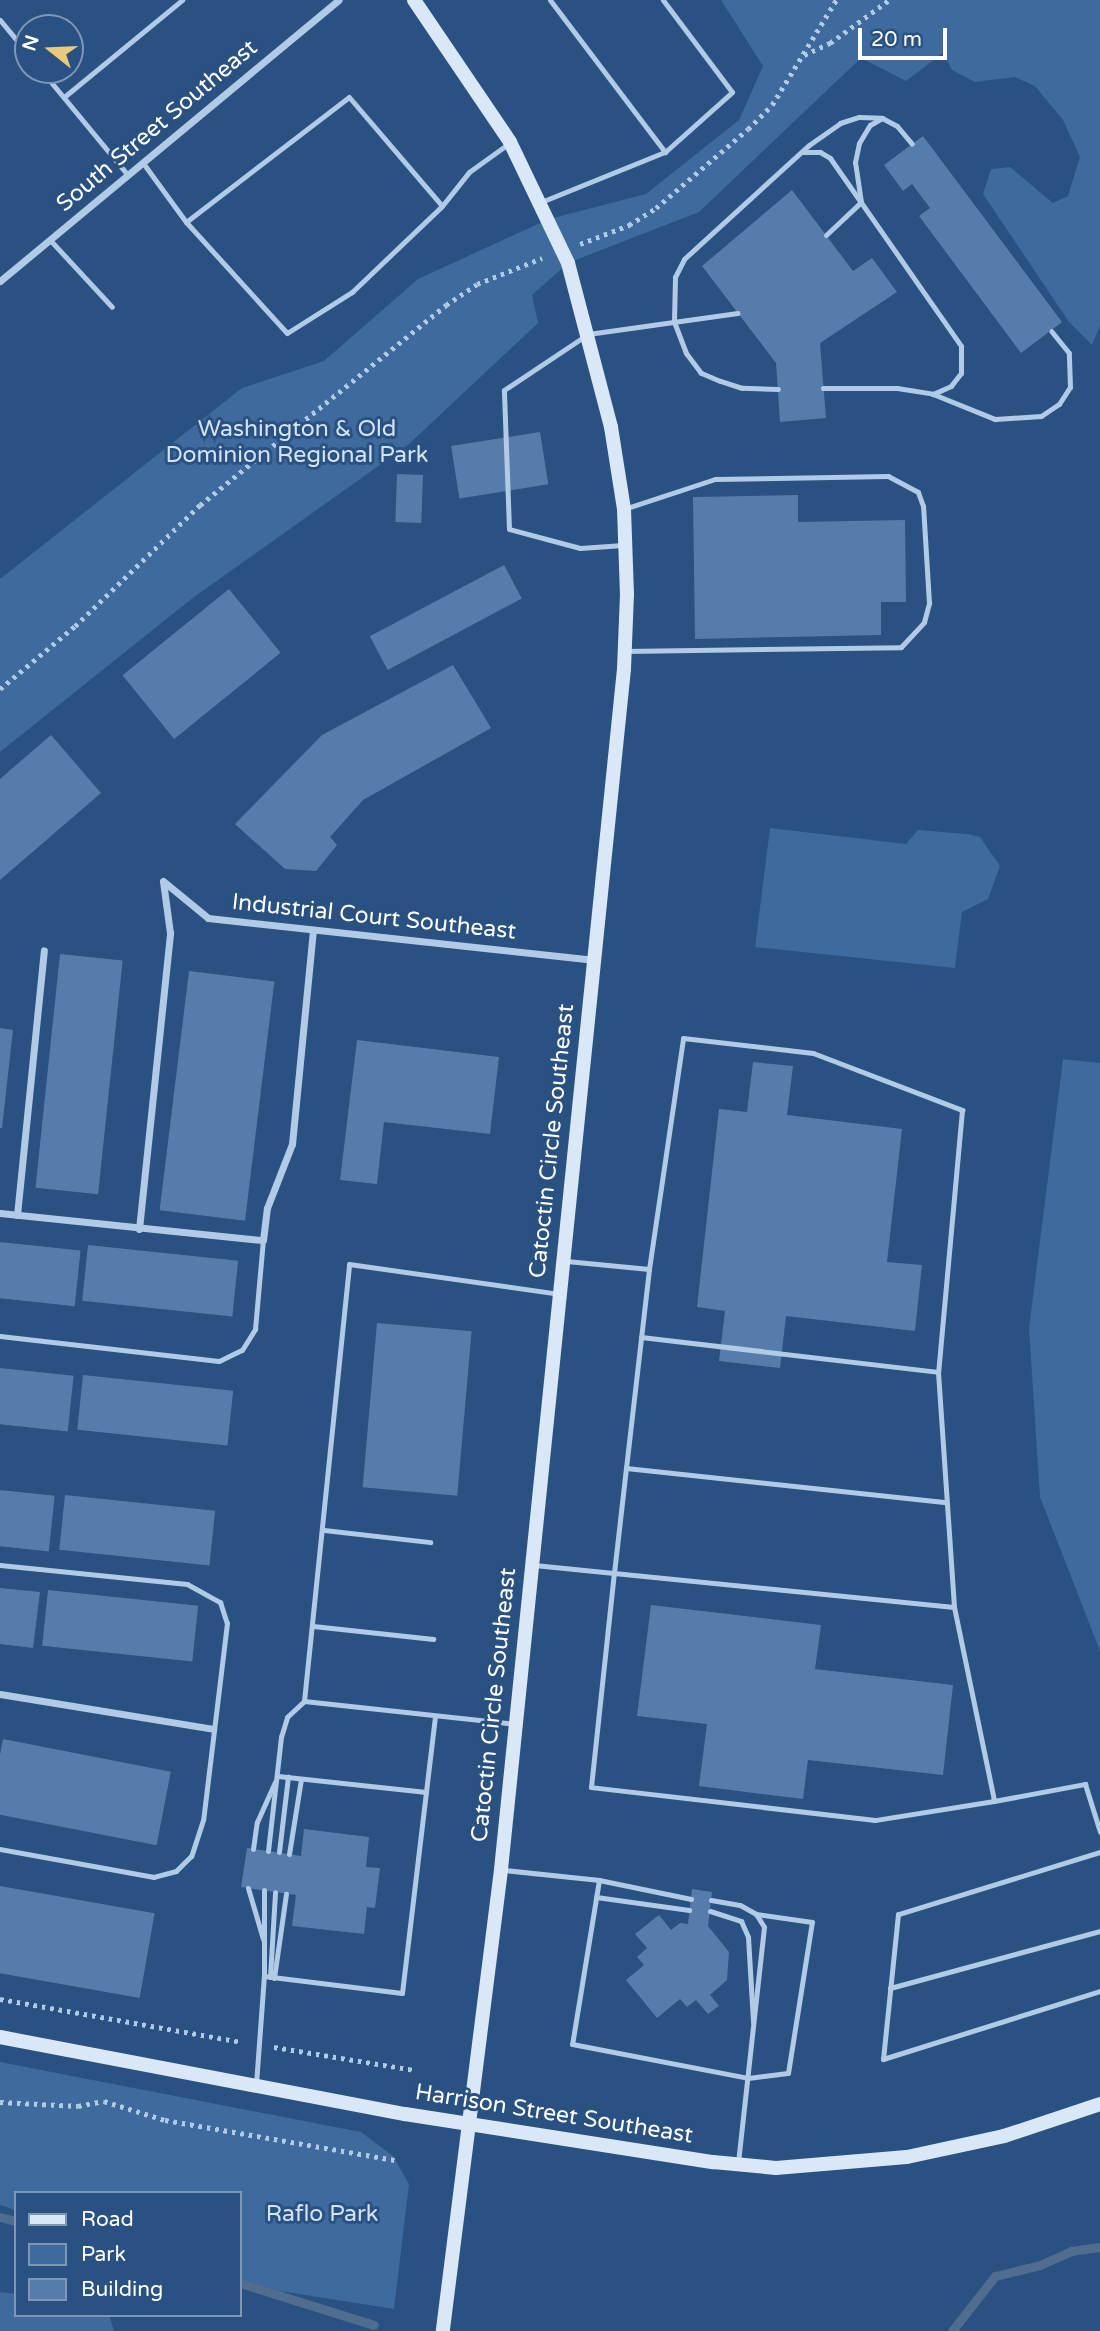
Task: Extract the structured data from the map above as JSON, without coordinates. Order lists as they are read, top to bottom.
{
  "streets": {
    "main road": ["Catoctin Circle Southeast", "Harrison Street Southeast"],
    "street": ["South Street Southeast", "Industrial Court Southeast"]
  },
  "crossings": [
    ["Industrial Court Southeast", "Catoctin Circle Southeast"],
    ["Catoctin Circle Southeast", "Harrison Street Southeast"]
  ],
  "parks": ["Washington & Old Dominion Regional Park", "Raflo Park"],
  "legend": ["Road", "Park", "Building"],
  "scale_bar": "20 m",
  "north": "left"
}
